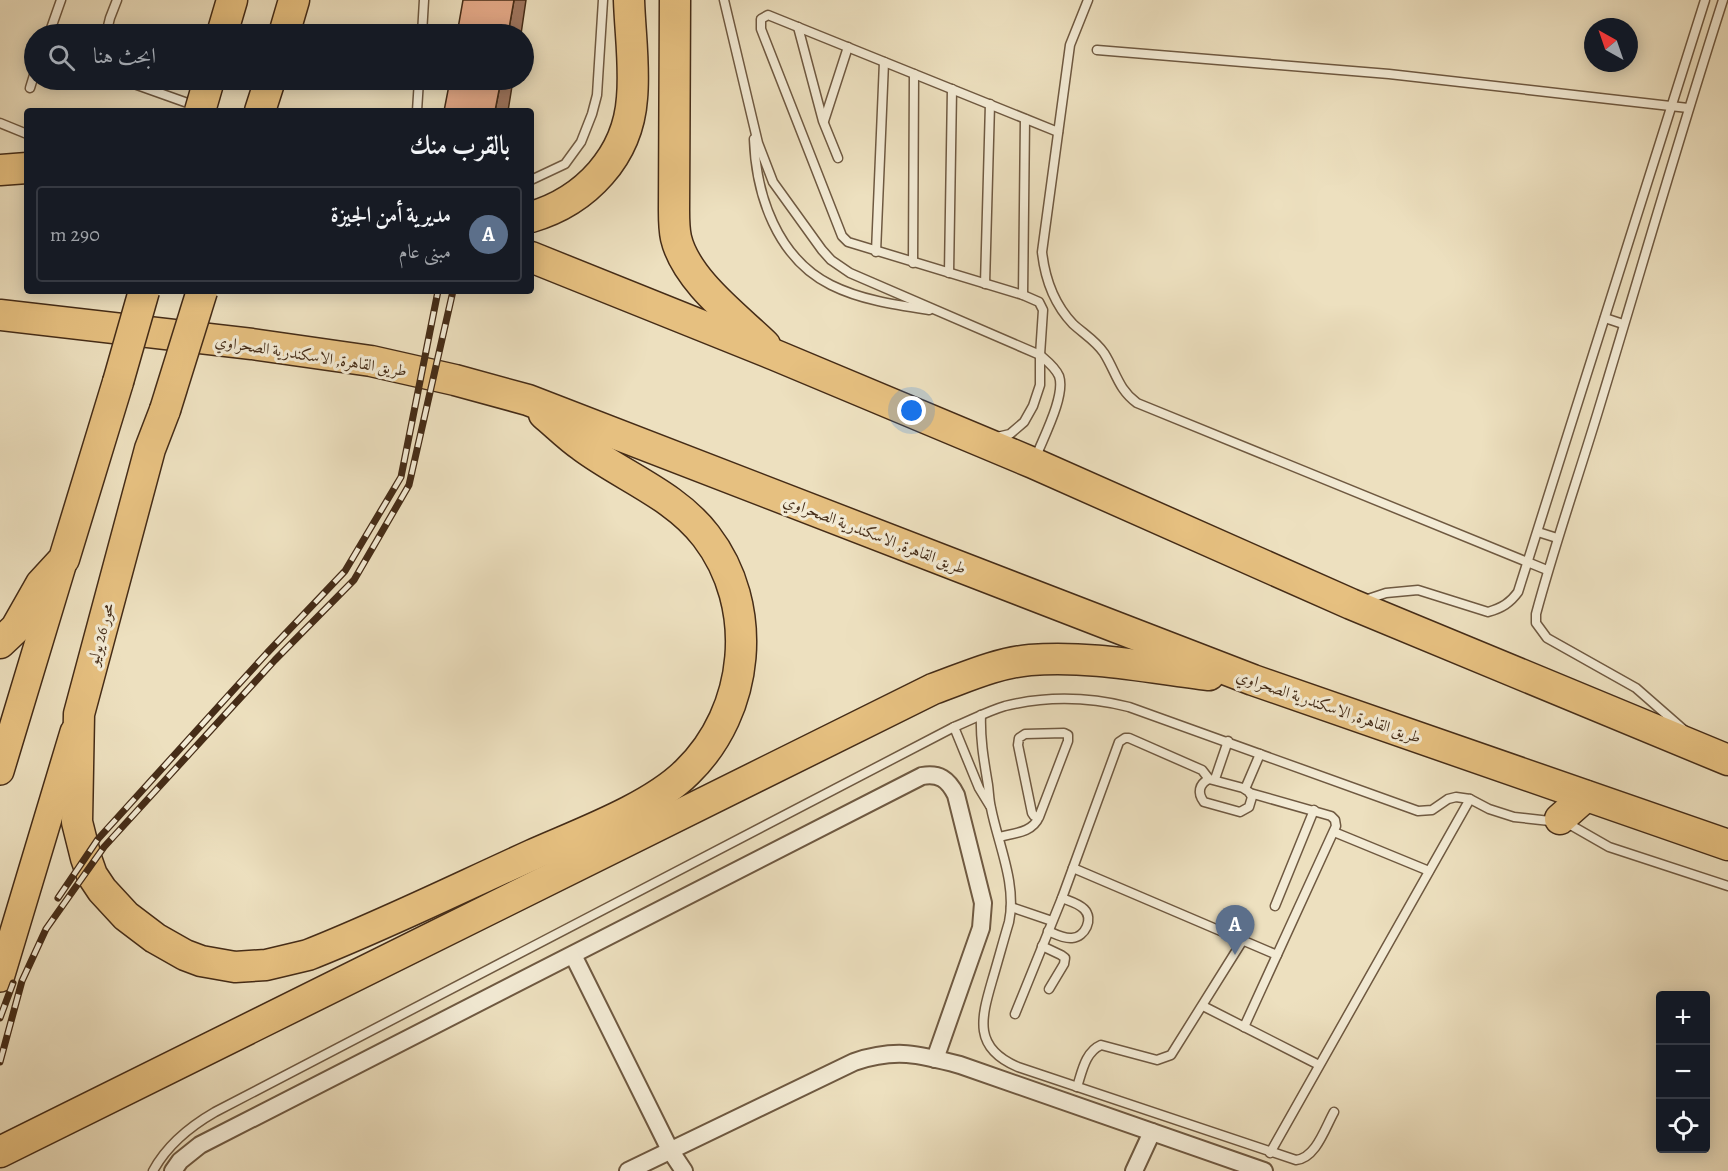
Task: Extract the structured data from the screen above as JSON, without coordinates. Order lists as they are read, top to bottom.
{
  "streets": {
    "highway": ["طريق القاهرة, الاسكندرية الصحراوي", "محور 26 يوليو"]
  },
  "north": "top left",
  "page": {
    "search": "ابحث هنا",
    "heading": "بالقرب منك",
    "list": [
      {
        "mark": "A",
        "name": "مديرية أمن الجيزة",
        "note": "مبنى عام",
        "value": "290 m"
      }
    ],
    "pins": "A",
    "map_buttons": ["+", "−"]
  }
}
